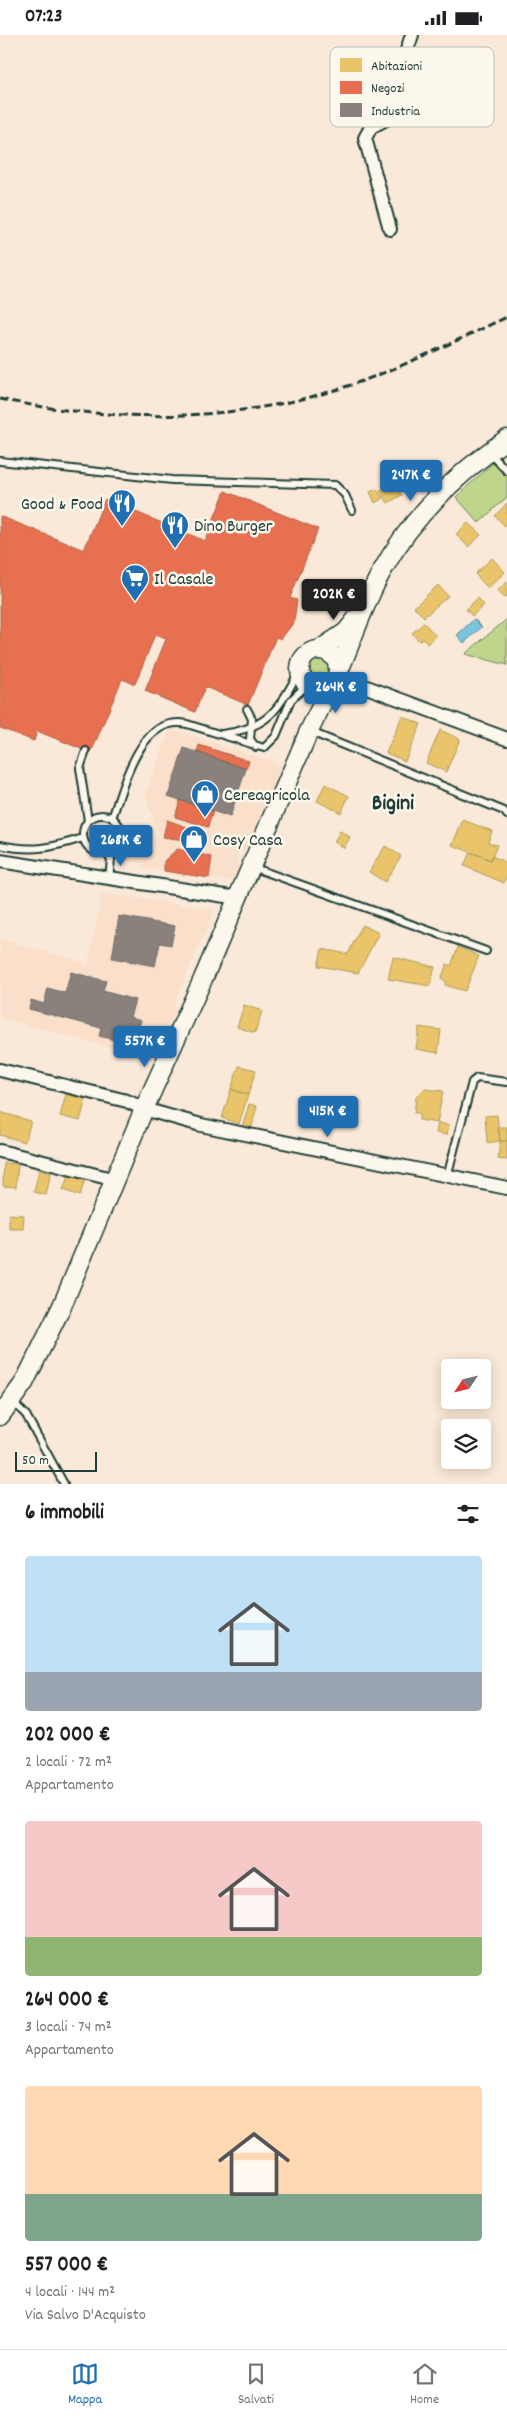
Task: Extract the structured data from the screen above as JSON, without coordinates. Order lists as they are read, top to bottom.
{
  "districts": ["Bigini"],
  "places": {
    "restaurant": ["Good & Food", "Dino Burger"],
    "supermarket": ["Il Casale"],
    "shop": ["Cereagricola", "Cosy Casa"]
  },
  "legend": ["Abitazioni", "Negozi", "Industria"],
  "scale_bar": "50 m",
  "north": "bottom left",
  "page": {
    "status": "07:23",
    "price": [
      "247K €",
      "202K €",
      "264K €",
      "268K €",
      "557K €",
      "415K €"
    ],
    "scale": "50 m",
    "heading": "6 immobili",
    "list": [
      {
        "name": "202 000 €",
        "note": "2 locali · 72 m² · Appartamento"
      },
      {
        "name": "264 000 €",
        "note": "3 locali · 74 m² · Appartamento"
      },
      {
        "name": "557 000 €",
        "note": "4 locali · 144 m² · Via Salvo D'Acquisto"
      }
    ],
    "tabs": ["Mappa", "Salvati", "Home"]
  }
}
